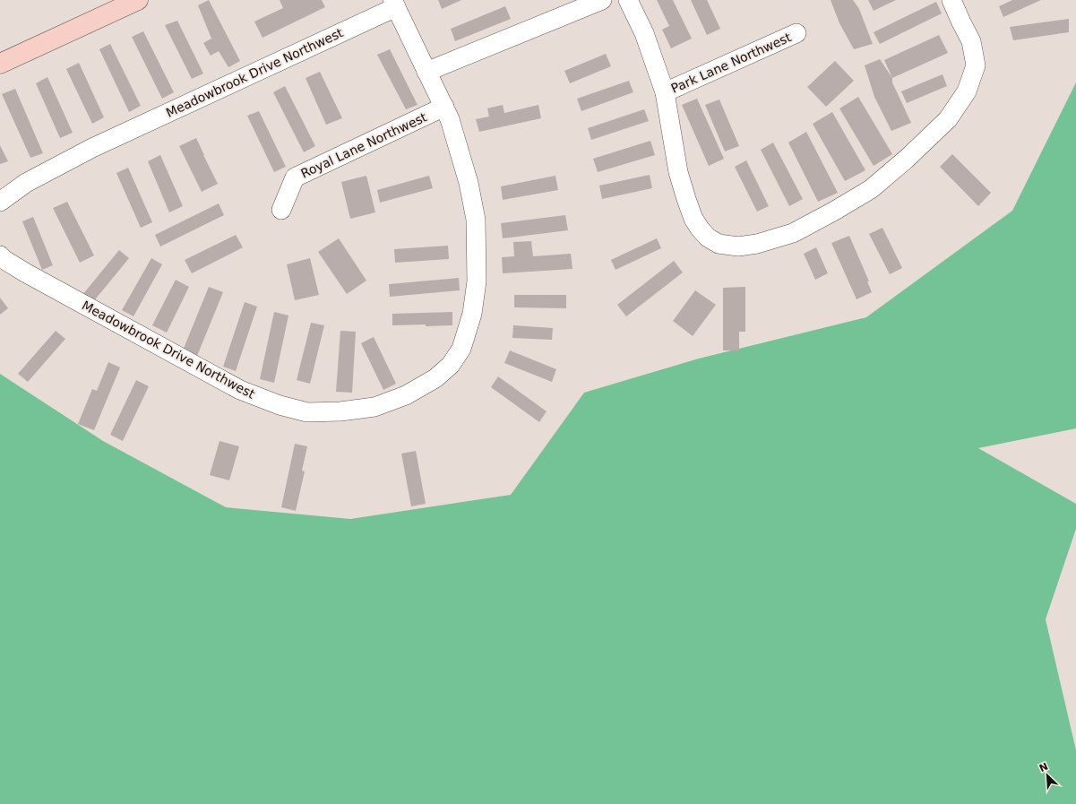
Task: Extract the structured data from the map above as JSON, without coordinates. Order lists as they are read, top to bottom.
{
  "streets": {
    "street": ["Park Lane Northwest", "Meadowbrook Drive Northwest", "Royal Lane Northwest"]
  },
  "crossings": [
    ["Meadowbrook Drive Northwest", "Royal Lane Northwest"]
  ],
  "north": "top left"
}
